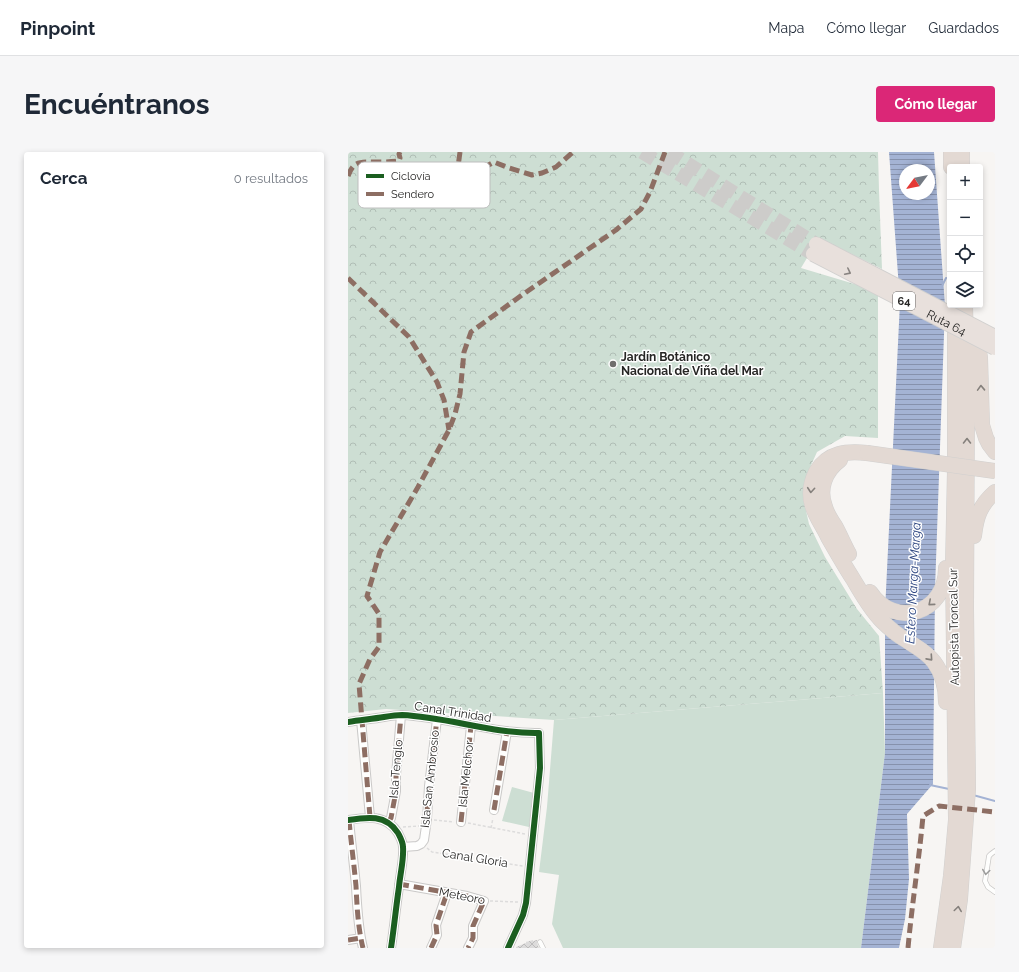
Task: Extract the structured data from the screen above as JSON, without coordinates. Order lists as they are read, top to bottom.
{
  "streets": {
    "highway": ["64", "Ruta 64", "Autopista Troncal Sur"],
    "street": [
      "Canal Trinidad",
      "Isla Tenglo",
      "Isla Melchor",
      "Isla San Ambrosio",
      "Meteoro"
    ],
    "path": ["Canal Gloria"]
  },
  "crossings": [
    ["Canal Trinidad", "Isla Tenglo"],
    ["Canal Trinidad", "Isla Melchor"],
    ["Canal Trinidad", "Isla San Ambrosio"],
    ["Isla San Ambrosio", "Canal Gloria"]
  ],
  "water": ["Estero Marga-Marga"],
  "places": ["Jardín Botánico Nacional de Viña del Mar"],
  "legend": ["Ciclovía", "Sendero"],
  "north": "bottom left",
  "page": {
    "header": "Pinpoint",
    "nav": ["Mapa", "Cómo llegar", "Guardados"],
    "buttons": "Cómo llegar",
    "title": "Encuéntranos",
    "heading": ["Cerca", "0 resultados"],
    "map_buttons": ["+", "−"]
  }
}
